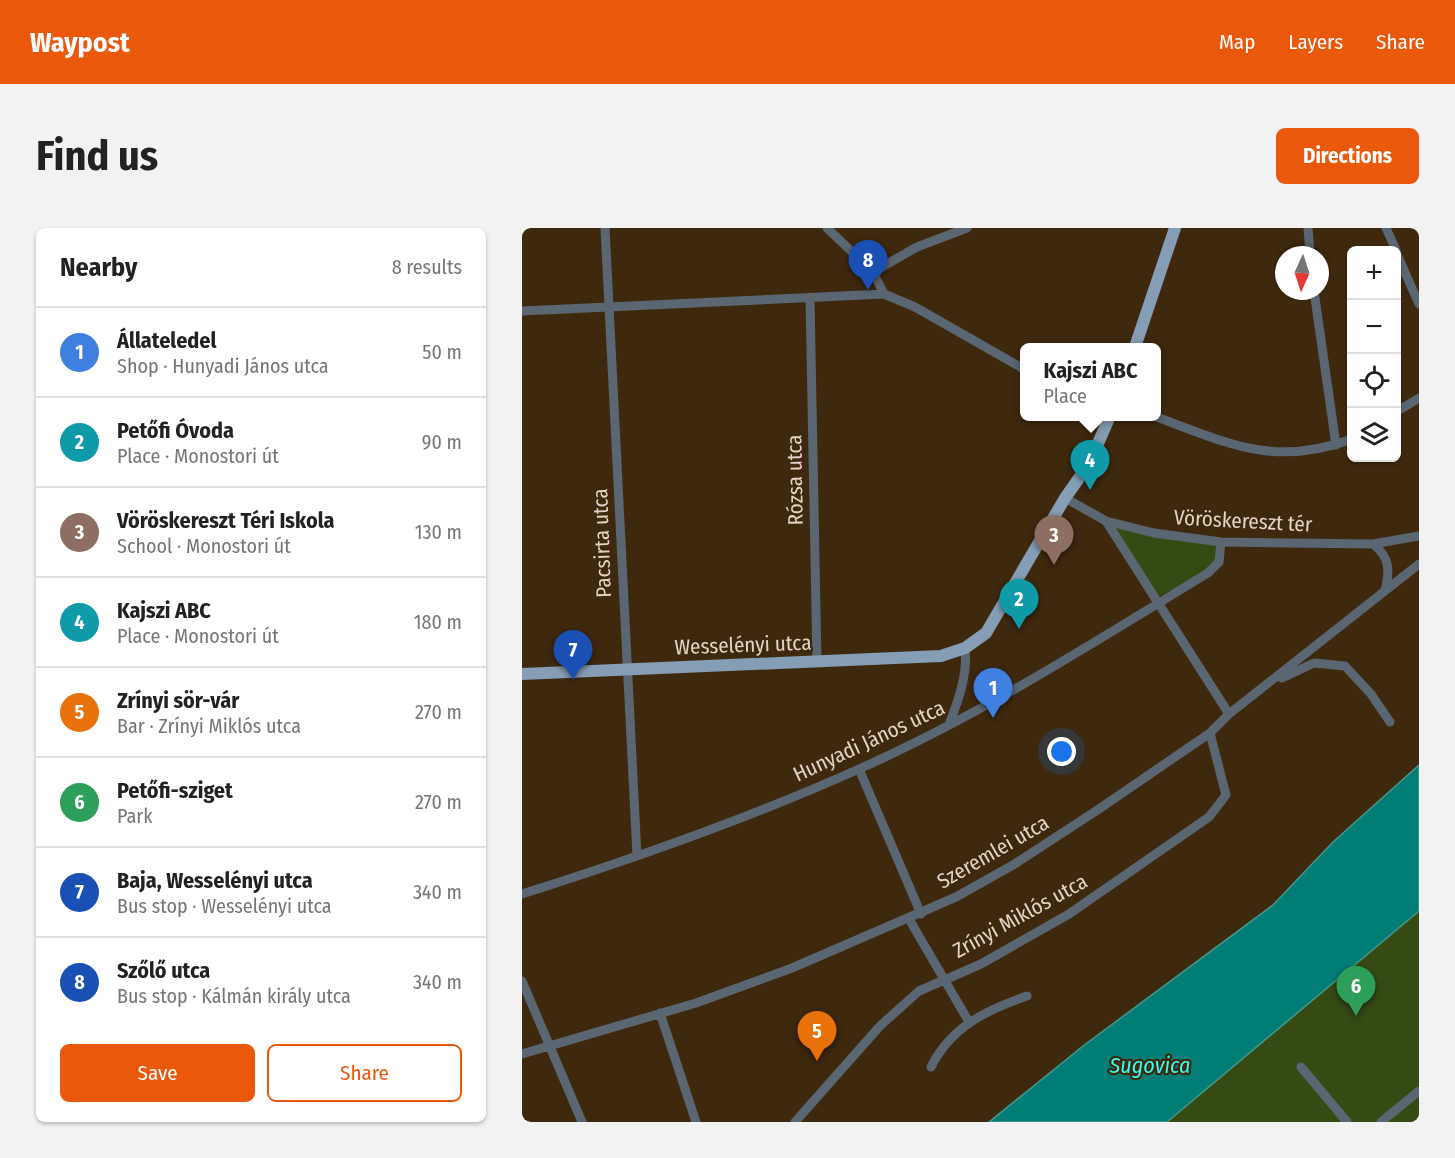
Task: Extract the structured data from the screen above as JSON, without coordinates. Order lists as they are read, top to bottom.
{
  "streets": {
    "main road": ["Wesselényi utca"],
    "street": [
      "Rózsa utca",
      "Vöröskereszt tér",
      "Pacsirta utca",
      "Hunyadi János utca",
      "Szeremlei utca",
      "Zrínyi Miklós utca"
    ]
  },
  "crossings": [
    ["Rózsa utca", "Wesselényi utca"],
    ["Vöröskereszt tér", "Hunyadi János utca"],
    ["Pacsirta utca", "Wesselényi utca"],
    ["Pacsirta utca", "Hunyadi János utca"],
    ["Szeremlei utca", "Zrínyi Miklós utca"]
  ],
  "water": ["Sugovica"],
  "north": "bottom",
  "page": {
    "header": "Waypost",
    "nav": ["Map", "Layers", "Share"],
    "buttons": [
      "Directions",
      ["Save", "Share"]
    ],
    "title": "Find us",
    "heading": ["Nearby", "8 results"],
    "pins": [
      "8",
      "4",
      "3",
      "2",
      "7",
      "1",
      "6",
      "5"
    ],
    "map_buttons": ["+", "−"],
    "list": [
      {
        "mark": "1",
        "name": "Állateledel",
        "note": "Shop · Hunyadi János utca",
        "value": "50 m"
      },
      {
        "mark": "2",
        "name": "Petőfi Óvoda",
        "note": "Place · Monostori út",
        "value": "90 m"
      },
      {
        "mark": "3",
        "name": "Vöröskereszt Téri Iskola",
        "note": "School · Monostori út",
        "value": "130 m"
      },
      {
        "mark": "4",
        "name": "Kajszi ABC",
        "note": "Place · Monostori út",
        "value": "180 m"
      },
      {
        "mark": "5",
        "name": "Zrínyi sör-vár",
        "note": "Bar · Zrínyi Miklós utca",
        "value": "270 m"
      },
      {
        "mark": "6",
        "name": "Petőfi-sziget",
        "note": "Park",
        "value": "270 m"
      },
      {
        "mark": "7",
        "name": "Baja, Wesselényi utca",
        "note": "Bus stop · Wesselényi utca",
        "value": "340 m"
      },
      {
        "mark": "8",
        "name": "Szőlő utca",
        "note": "Bus stop · Kálmán király utca",
        "value": "340 m"
      }
    ],
    "popup": ["Kajszi ABC", "Place"]
  }
}
